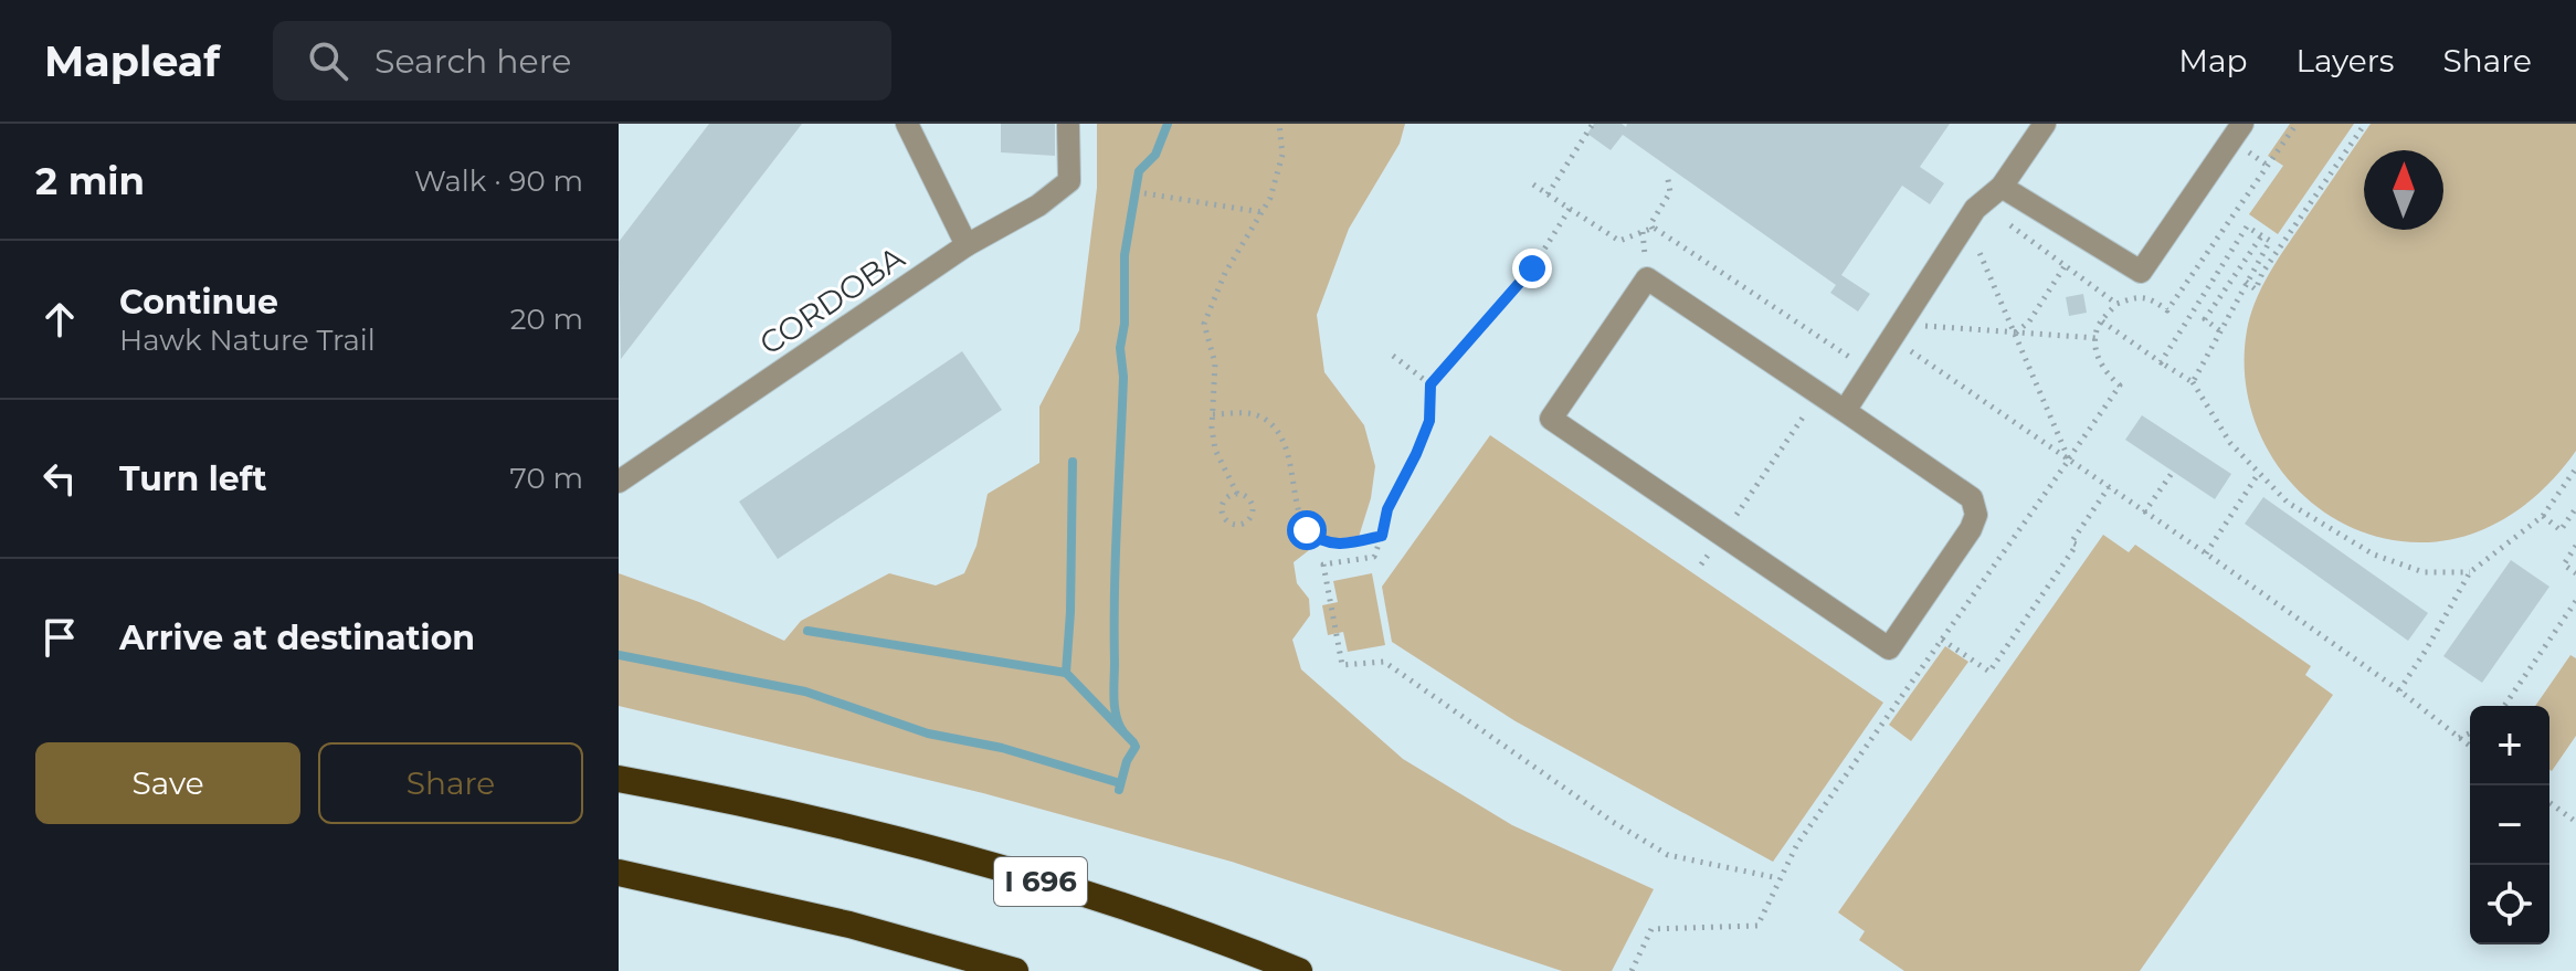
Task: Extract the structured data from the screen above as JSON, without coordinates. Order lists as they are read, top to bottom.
{
  "streets": {
    "highway": ["I 696"],
    "street": ["CORDOBA"]
  },
  "north": "top",
  "page": {
    "header": "Mapleaf",
    "search": "Search here",
    "nav": ["Map", "Layers", "Share"],
    "heading": ["2 min", "Walk · 90 m"],
    "list": [
      ["Continue", "Hawk Nature Trail", "20 m"],
      ["Turn left", "70 m"],
      "Arrive at destination"
    ],
    "map_buttons": ["+", "−"],
    "buttons": ["Save", "Share"]
  }
}
